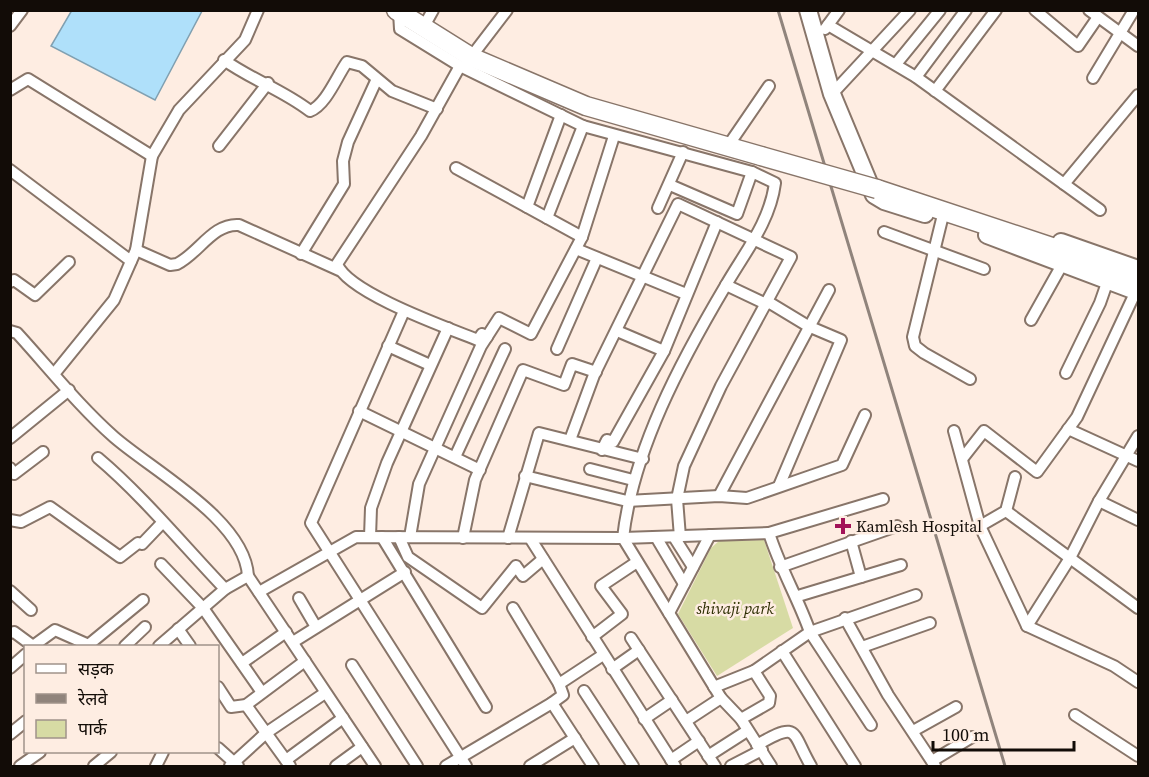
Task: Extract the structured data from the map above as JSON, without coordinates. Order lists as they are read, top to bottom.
{
  "parks": ["shivaji park"],
  "places": {
    "health": ["Kamlesh Hospital"]
  },
  "legend": ["सड़क", "रेलवे", "पार्क"],
  "scale_bar": "100 m"
}
